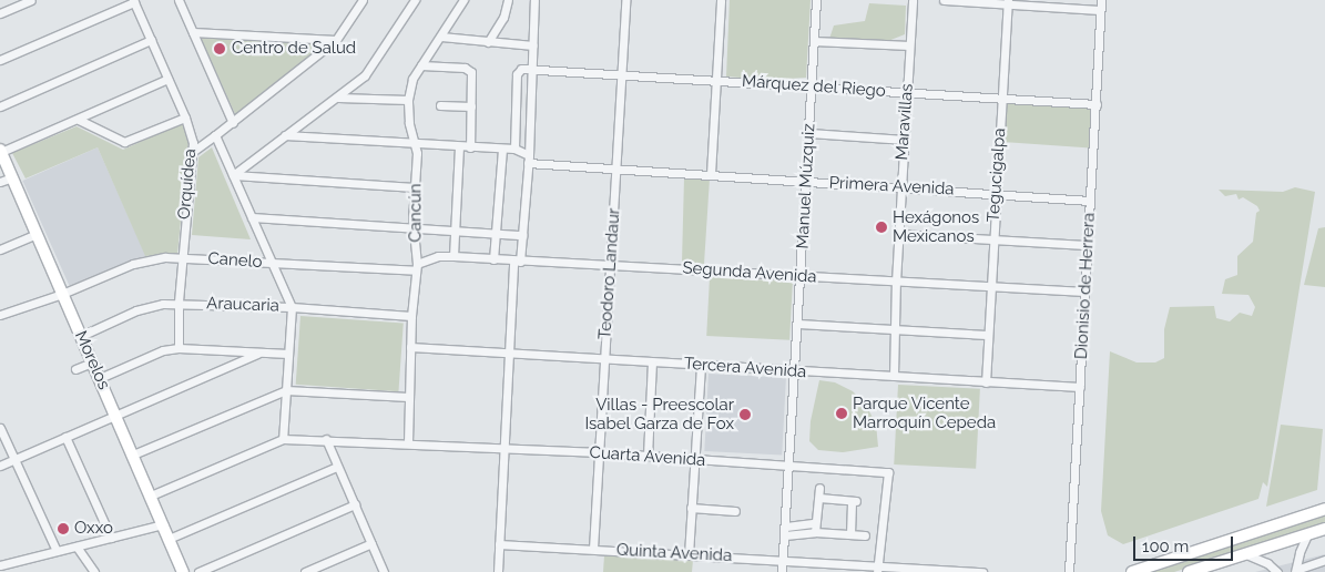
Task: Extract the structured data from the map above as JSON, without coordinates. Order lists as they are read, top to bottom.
{
  "streets": {
    "street": [
      "Márquez del Riego",
      "Maravillas",
      "Tegucigalpa",
      "Orquídea",
      "Manuel Múzquiz",
      "Primera Avenida",
      "Cancún",
      "Canelo",
      "Segunda Avenida",
      "Teodoro Landaur",
      "Dionisio de Herrera",
      "Araucaria",
      "Morelos",
      "Tercera Avenida",
      "Cuarta Avenida",
      "Quinta Avenida"
    ]
  },
  "crossings": [
    ["Márquez del Riego", "Maravillas"],
    ["Márquez del Riego", "Tegucigalpa"],
    ["Márquez del Riego", "Manuel Múzquiz"],
    ["Márquez del Riego", "Teodoro Landaur"],
    ["Márquez del Riego", "Dionisio de Herrera"],
    ["Maravillas", "Primera Avenida"],
    ["Maravillas", "Segunda Avenida"],
    ["Maravillas", "Tercera Avenida"],
    ["Tegucigalpa", "Primera Avenida"],
    ["Tegucigalpa", "Segunda Avenida"],
    ["Tegucigalpa", "Tercera Avenida"],
    ["Orquídea", "Canelo"],
    ["Orquídea", "Araucaria"],
    ["Manuel Múzquiz", "Primera Avenida"],
    ["Manuel Múzquiz", "Segunda Avenida"],
    ["Manuel Múzquiz", "Tercera Avenida"],
    ["Manuel Múzquiz", "Cuarta Avenida"],
    ["Manuel Múzquiz", "Quinta Avenida"],
    ["Primera Avenida", "Teodoro Landaur"],
    ["Primera Avenida", "Dionisio de Herrera"],
    ["Cancún", "Canelo"],
    ["Cancún", "Segunda Avenida"],
    ["Cancún", "Araucaria"],
    ["Cancún", "Tercera Avenida"],
    ["Cancún", "Cuarta Avenida"],
    ["Canelo", "Segunda Avenida"],
    ["Canelo", "Morelos"],
    ["Segunda Avenida", "Teodoro Landaur"],
    ["Segunda Avenida", "Dionisio de Herrera"],
    ["Teodoro Landaur", "Tercera Avenida"],
    ["Teodoro Landaur", "Cuarta Avenida"],
    ["Teodoro Landaur", "Quinta Avenida"],
    ["Dionisio de Herrera", "Tercera Avenida"],
    ["Araucaria", "Morelos"],
    ["Cuarta Avenida", "Quinta Avenida"]
  ],
  "places": [
    "Centro de Salud",
    "Hexágonos Mexicanos",
    "Parque Vicente Marroquín Cepeda",
    "Villas - Preescolar Isabel Garza de Fox",
    "Oxxo"
  ],
  "scale_bar": "100 m"
}
